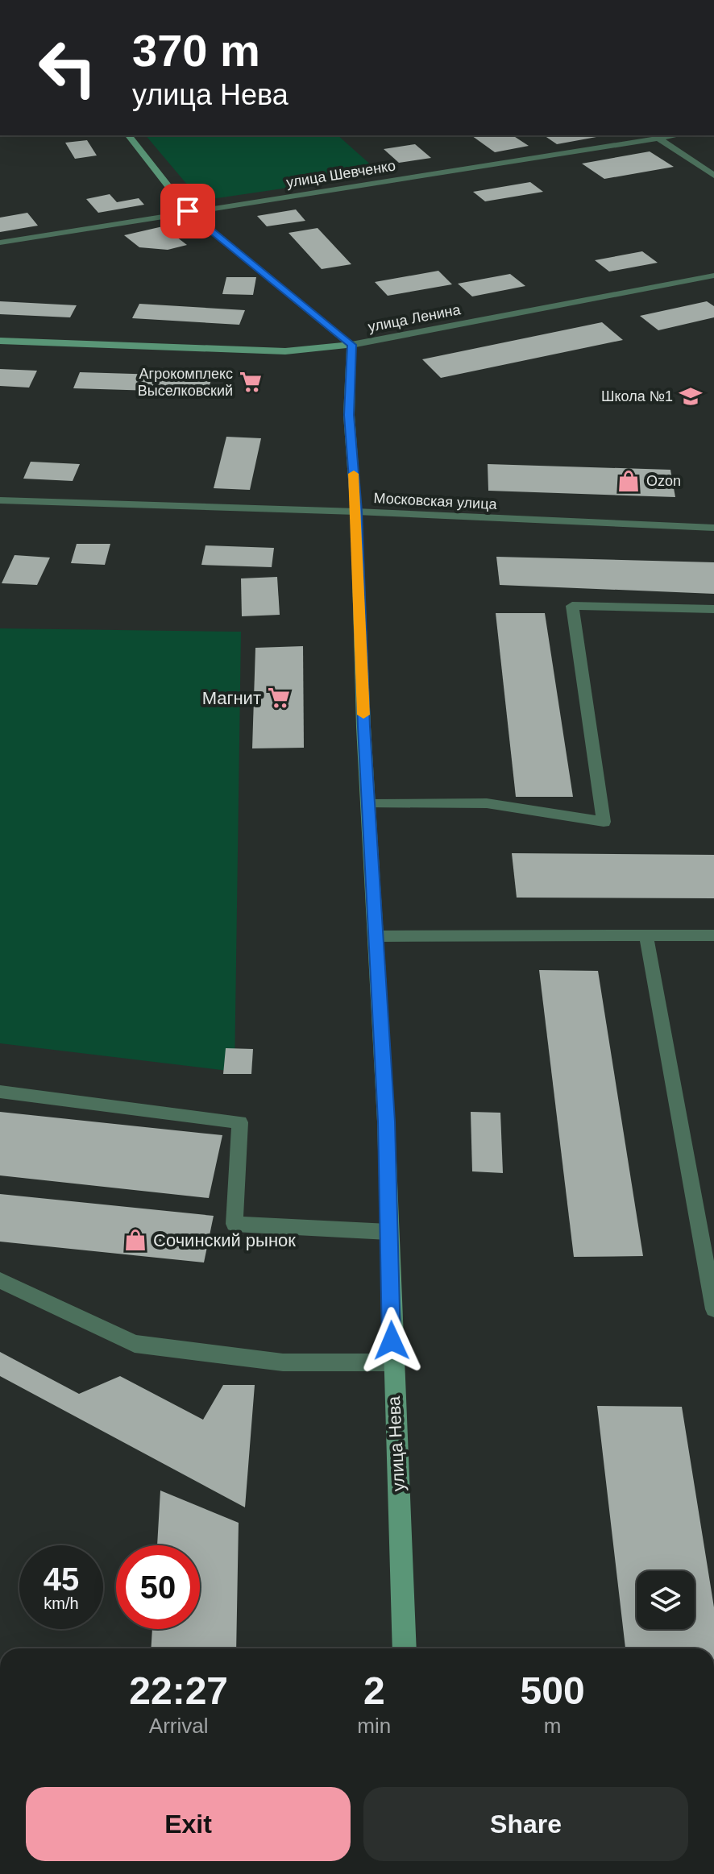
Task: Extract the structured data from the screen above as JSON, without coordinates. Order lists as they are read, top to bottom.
{
  "streets": {
    "main road": ["улица Ленина", "улица Нева"],
    "street": ["улица Шевченко", "Московская улица"]
  },
  "crossings": [
    ["улица Ленина", "улица Нева"],
    ["Московская улица", "улица Нева"]
  ],
  "places": {
    "supermarket": ["Агрокомплекс Выселковский", "Магнит"],
    "school or university": ["Школа №1"],
    "shop": ["Ozon", "Сочинский рынок"]
  },
  "page": {
    "turn": ["370 m", "улица Нева"],
    "speed": "45 km/h",
    "limit": "50",
    "eta": [
      "22:27",
      "Arrival",
      "2",
      "min",
      "500",
      "m"
    ],
    "buttons": ["Exit", "Share"]
  }
}
